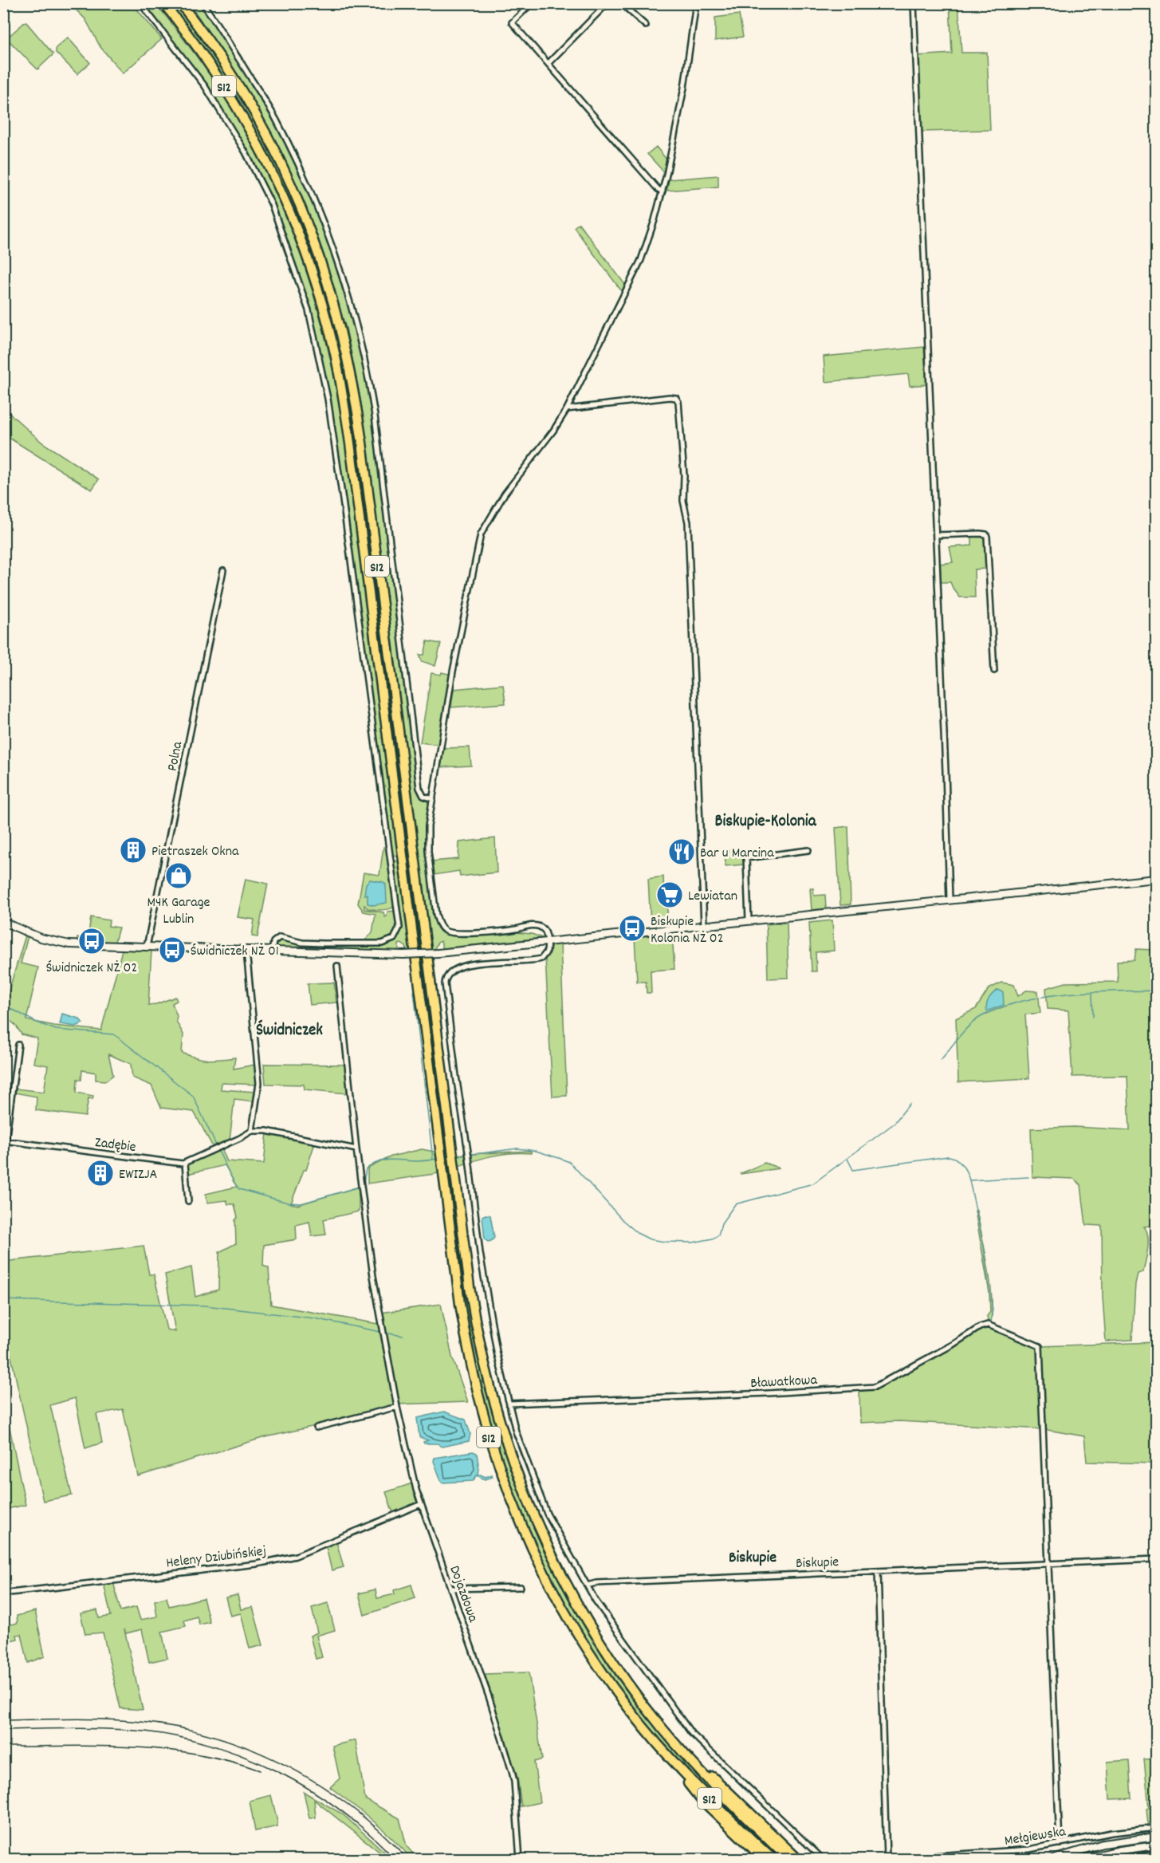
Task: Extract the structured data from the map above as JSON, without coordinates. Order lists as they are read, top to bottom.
{
  "streets": {
    "highway": ["S12"],
    "street": [
      "Polna",
      "Zadębie",
      "Bławatkowa",
      "Heleny Dziubińskiej",
      "Biskupie",
      "Dojazdowa",
      "Mełgiewska"
    ]
  },
  "crossings": [
    ["Bławatkowa", "Biskupie"],
    ["Heleny Dziubińskiej", "Dojazdowa"]
  ],
  "districts": ["Biskupie-Kolonia", "Świdniczek", "Biskupie"],
  "places": {
    "building": ["Pietraszek Okna", "EWIZJA"],
    "restaurant": ["Bar u Marcina"],
    "shop": ["M4K Garage Lublin"],
    "supermarket": ["Lewiatan"],
    "bus stop": ["Biskupie Kolonia NŻ 02", "Świdniczek NŻ 02", "Świdniczek NŻ 01"]
  }
}
